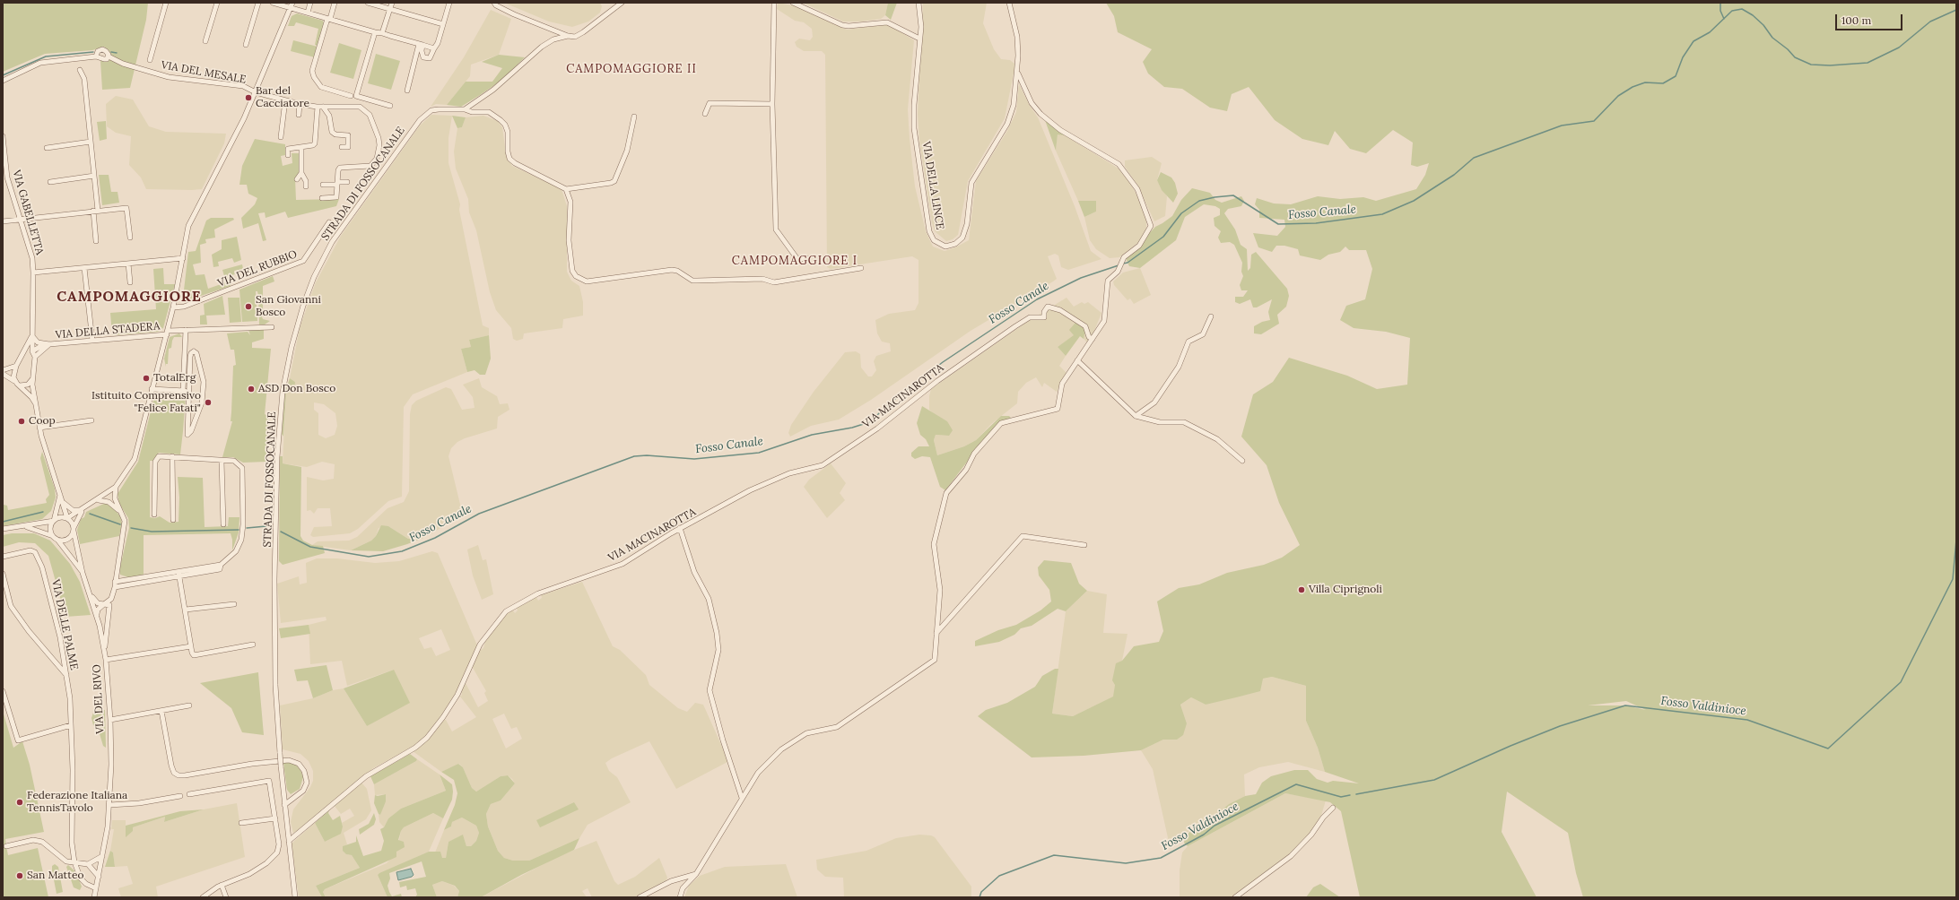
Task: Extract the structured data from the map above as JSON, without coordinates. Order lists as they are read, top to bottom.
{
  "streets": {
    "street": [
      "VIA DEL MESALE",
      "STRADA DI FOSSOCANALE",
      "VIA DELLA LINCE",
      "VIA GABELLETTA",
      "VIA DEL RUBBIO",
      "VIA DELLA STADERA",
      "VIA MACINAROTTA",
      "VIA DELLE PALME",
      "VIA DEL RIVO"
    ]
  },
  "crossings": [
    ["STRADA DI FOSSOCANALE", "VIA MACINAROTTA"],
    ["VIA GABELLETTA", "VIA DELLA STADERA"],
    ["VIA DELLE PALME", "VIA DEL RIVO"]
  ],
  "districts": ["CAMPOMAGGIORE II", "CAMPOMAGGIORE I", "CAMPOMAGGIORE"],
  "water": ["Fosso Canale", "Fosso Valdinioce"],
  "places": [
    "Bar del Cacciatore",
    "San Giovanni Bosco",
    "TotalErg",
    "ASD Don Bosco",
    "Istituito Comprensivo \"Felice Fatati\"",
    "Coop",
    "Villa Ciprignoli",
    "Federazione Italiana TennisTavolo",
    "San Matteo"
  ],
  "scale_bar": "100 m"
}
